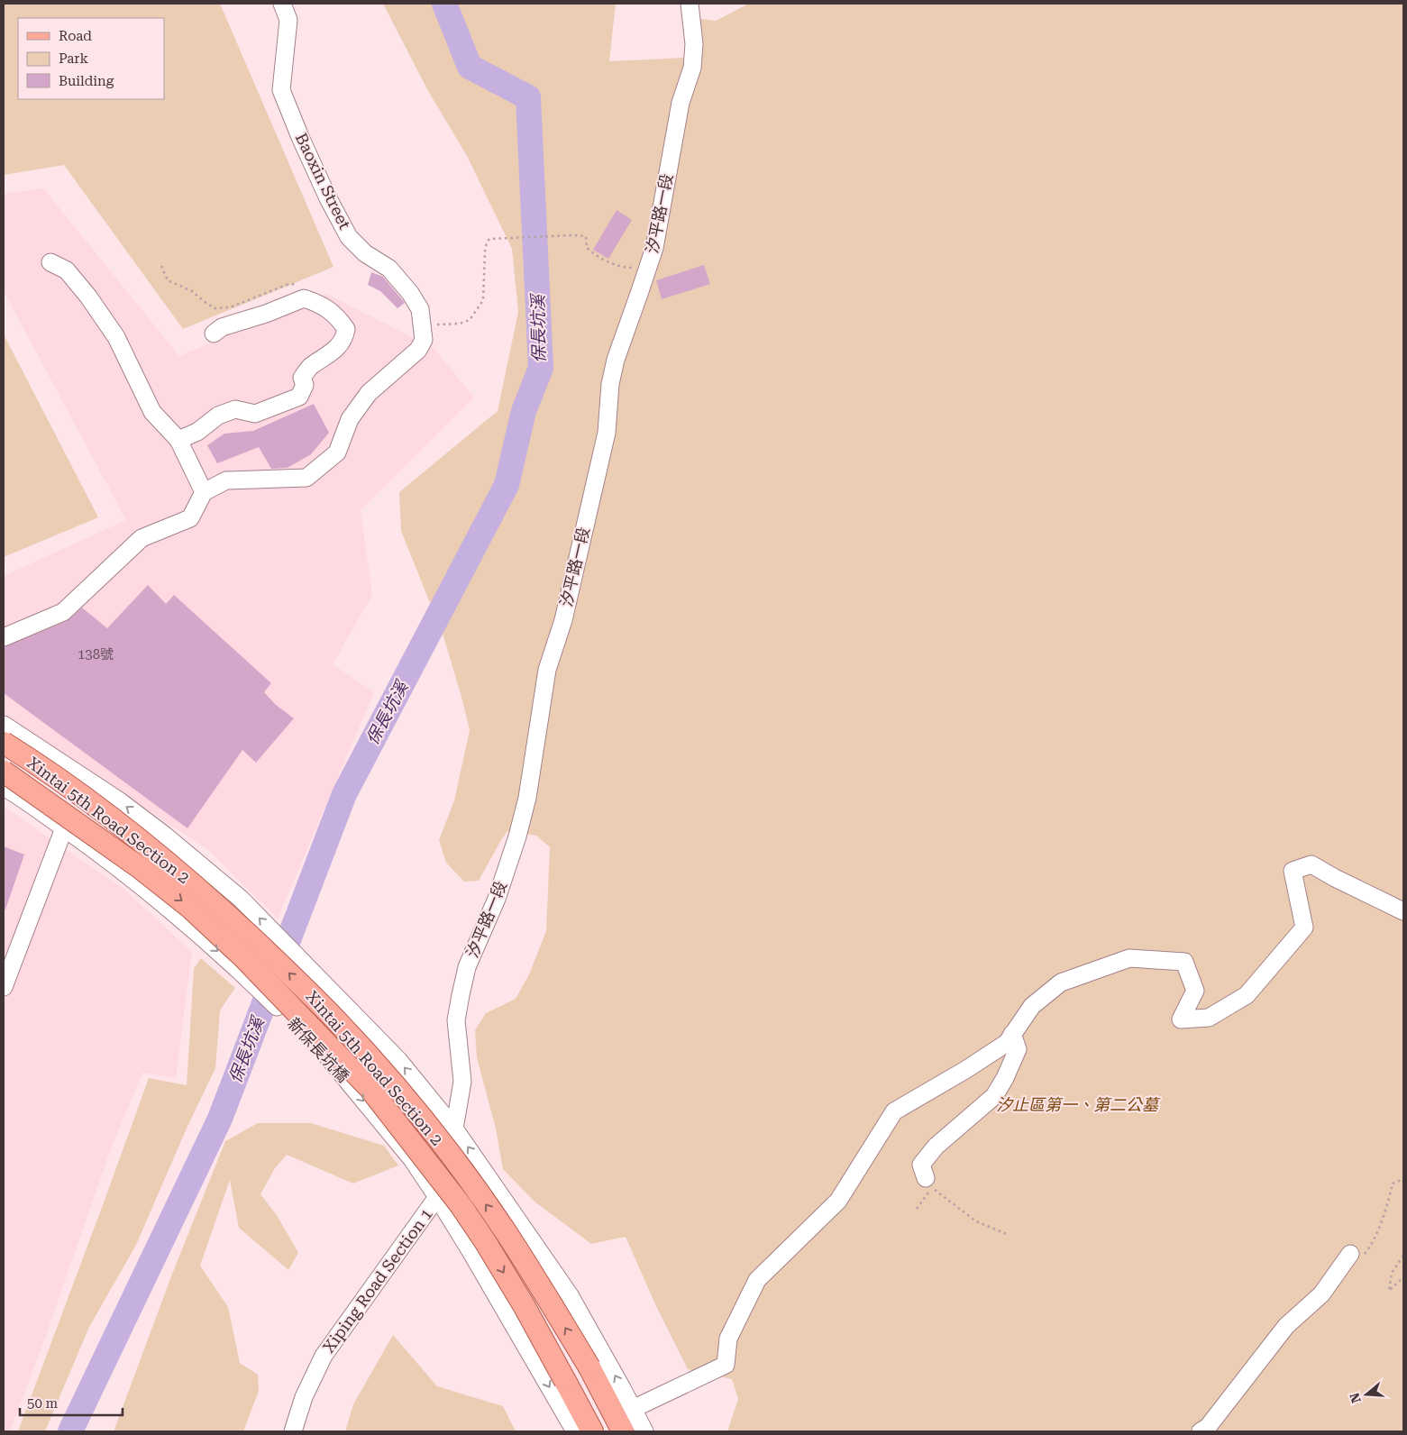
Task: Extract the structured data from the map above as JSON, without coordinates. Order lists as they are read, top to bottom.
{
  "streets": {
    "main road": ["Xintai 5th Road Section 2"],
    "street": [
      "Baoxin Street",
      "汐平路一段",
      "新保長坑橋",
      "Xiping Road Section 1"
    ]
  },
  "crossings": [
    ["汐平路一段", "Xiping Road Section 1"],
    ["新保長坑橋", "Xiping Road Section 1"]
  ],
  "water": ["保長坑溪"],
  "parks": ["汐止區第一、第二公墓"],
  "house_numbers": ["138號"],
  "legend": ["Road", "Park", "Building"],
  "scale_bar": "50 m",
  "north": "left"
}
